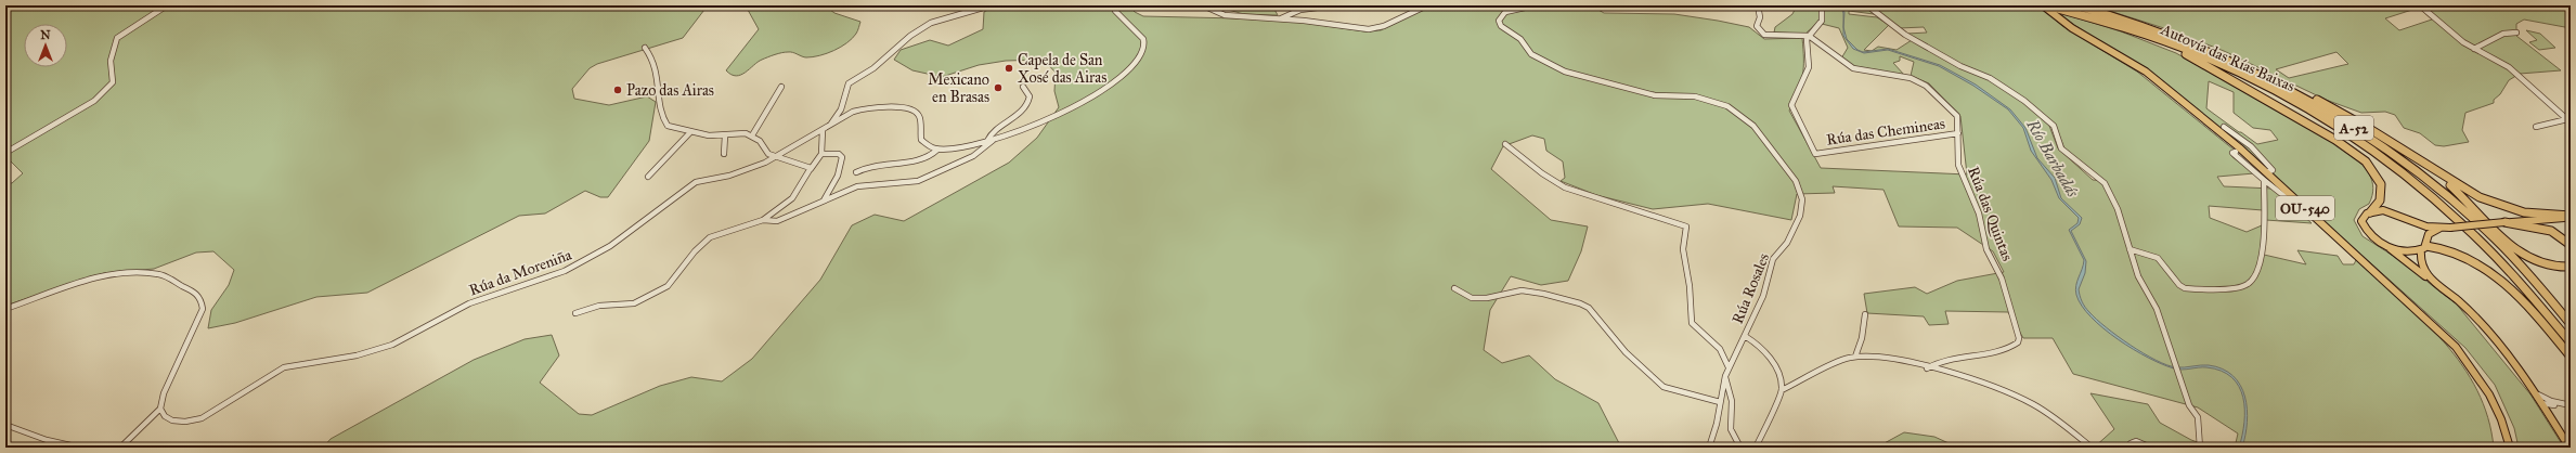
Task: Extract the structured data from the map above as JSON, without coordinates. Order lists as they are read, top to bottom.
{
  "streets": {
    "highway": ["Autovía das Rías Baixas", "A-52"],
    "main road": ["OU-540"],
    "street": [
      "Rúa das Chemineas",
      "Rúa das Quintas",
      "Rúa da Moreniña",
      "Rúa Rosales"
    ]
  },
  "crossings": [
    ["Rúa das Chemineas", "Rúa das Quintas"]
  ],
  "water": ["Río Barbadás"],
  "places": ["Capela de San Xosé das Airas", "Mexicano en Brasas", "Pazo das Airas"],
  "north": "top"
}
